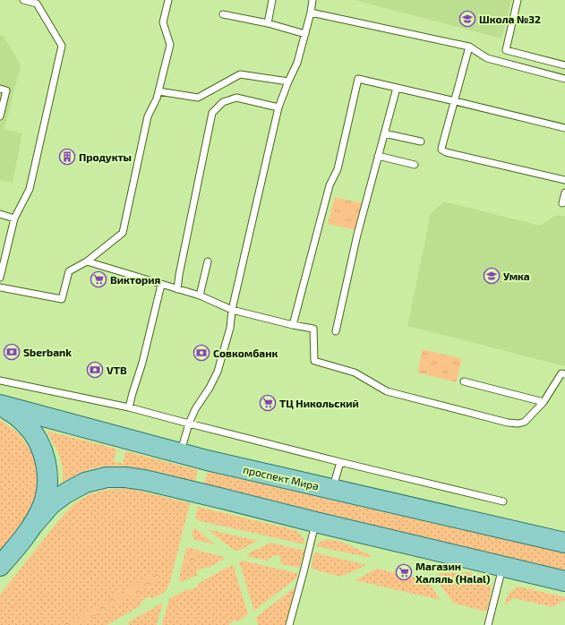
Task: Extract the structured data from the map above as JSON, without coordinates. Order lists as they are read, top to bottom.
{
  "streets": {
    "main road": ["проспект Мира"]
  },
  "places": {
    "school or university": ["Школа №32", "Умка"],
    "building": ["Продукты"],
    "supermarket": ["Виктория", "ТЦ Никольский", "Магазин Халяль (Halal)"],
    "bank": ["Sberbank", "Совкомбанк", "VTB"]
  }
}
